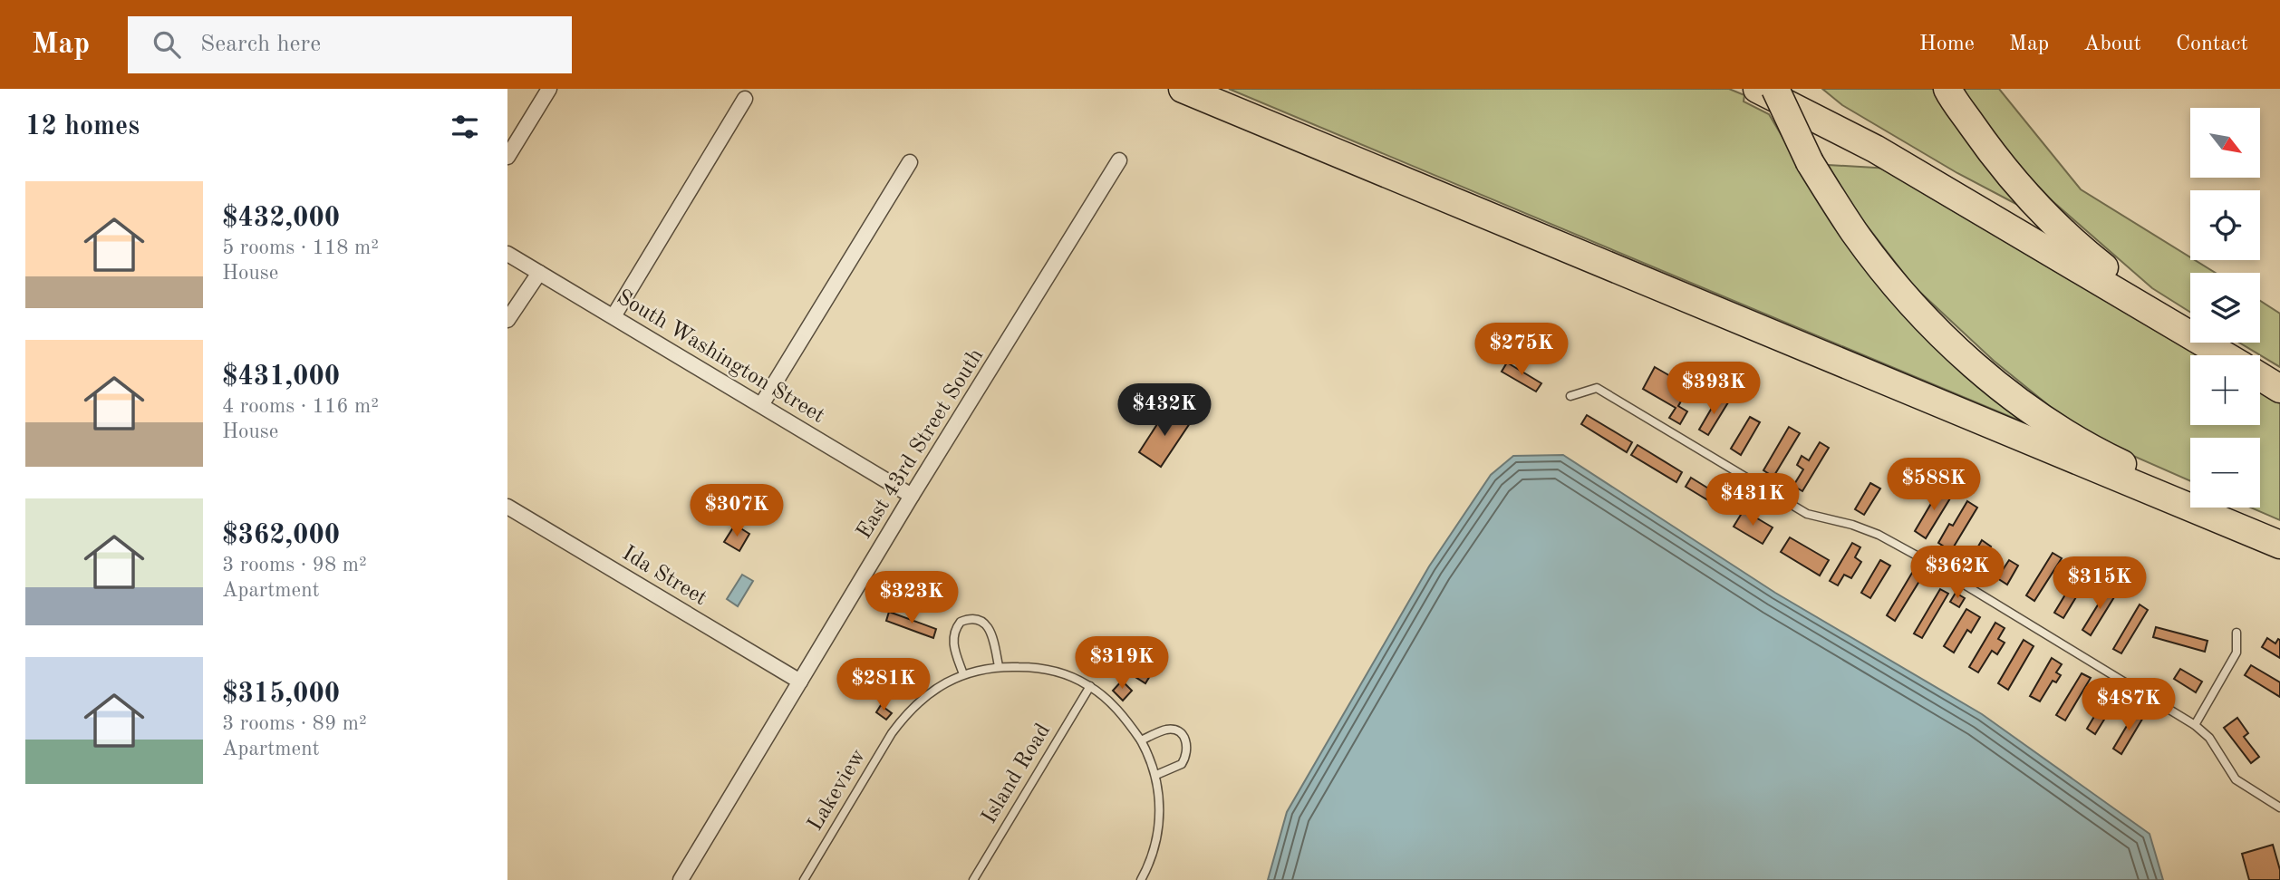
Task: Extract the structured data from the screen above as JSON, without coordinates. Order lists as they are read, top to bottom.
{
  "streets": {
    "street": ["South Washington Street", "East 43rd Street South", "Ida Street"],
    "lane": ["Island Road", "Lakeview"]
  },
  "crossings": [
    ["South Washington Street", "East 43rd Street South"],
    ["East 43rd Street South", "Ida Street"],
    ["Island Road", "Lakeview"]
  ],
  "north": "bottom right",
  "page": {
    "header": "Map",
    "search": "Search here",
    "nav": [
      "Home",
      "Map",
      "About",
      "Contact"
    ],
    "heading": "12 homes",
    "map_buttons": ["+", "−"],
    "list": [
      {
        "name": "$432,000",
        "note": "5 rooms · 118 m² · House"
      },
      {
        "name": "$431,000",
        "note": "4 rooms · 116 m² · House"
      },
      {
        "name": "$362,000",
        "note": "3 rooms · 98 m² · Apartment"
      },
      {
        "name": "$315,000",
        "note": "3 rooms · 89 m² · Apartment"
      }
    ],
    "price": [
      "$275K",
      "$393K",
      "$432K",
      "$588K",
      "$431K",
      "$307K",
      "$362K",
      "$315K",
      "$323K",
      "$319K",
      "$281K",
      "$487K"
    ]
  }
}
